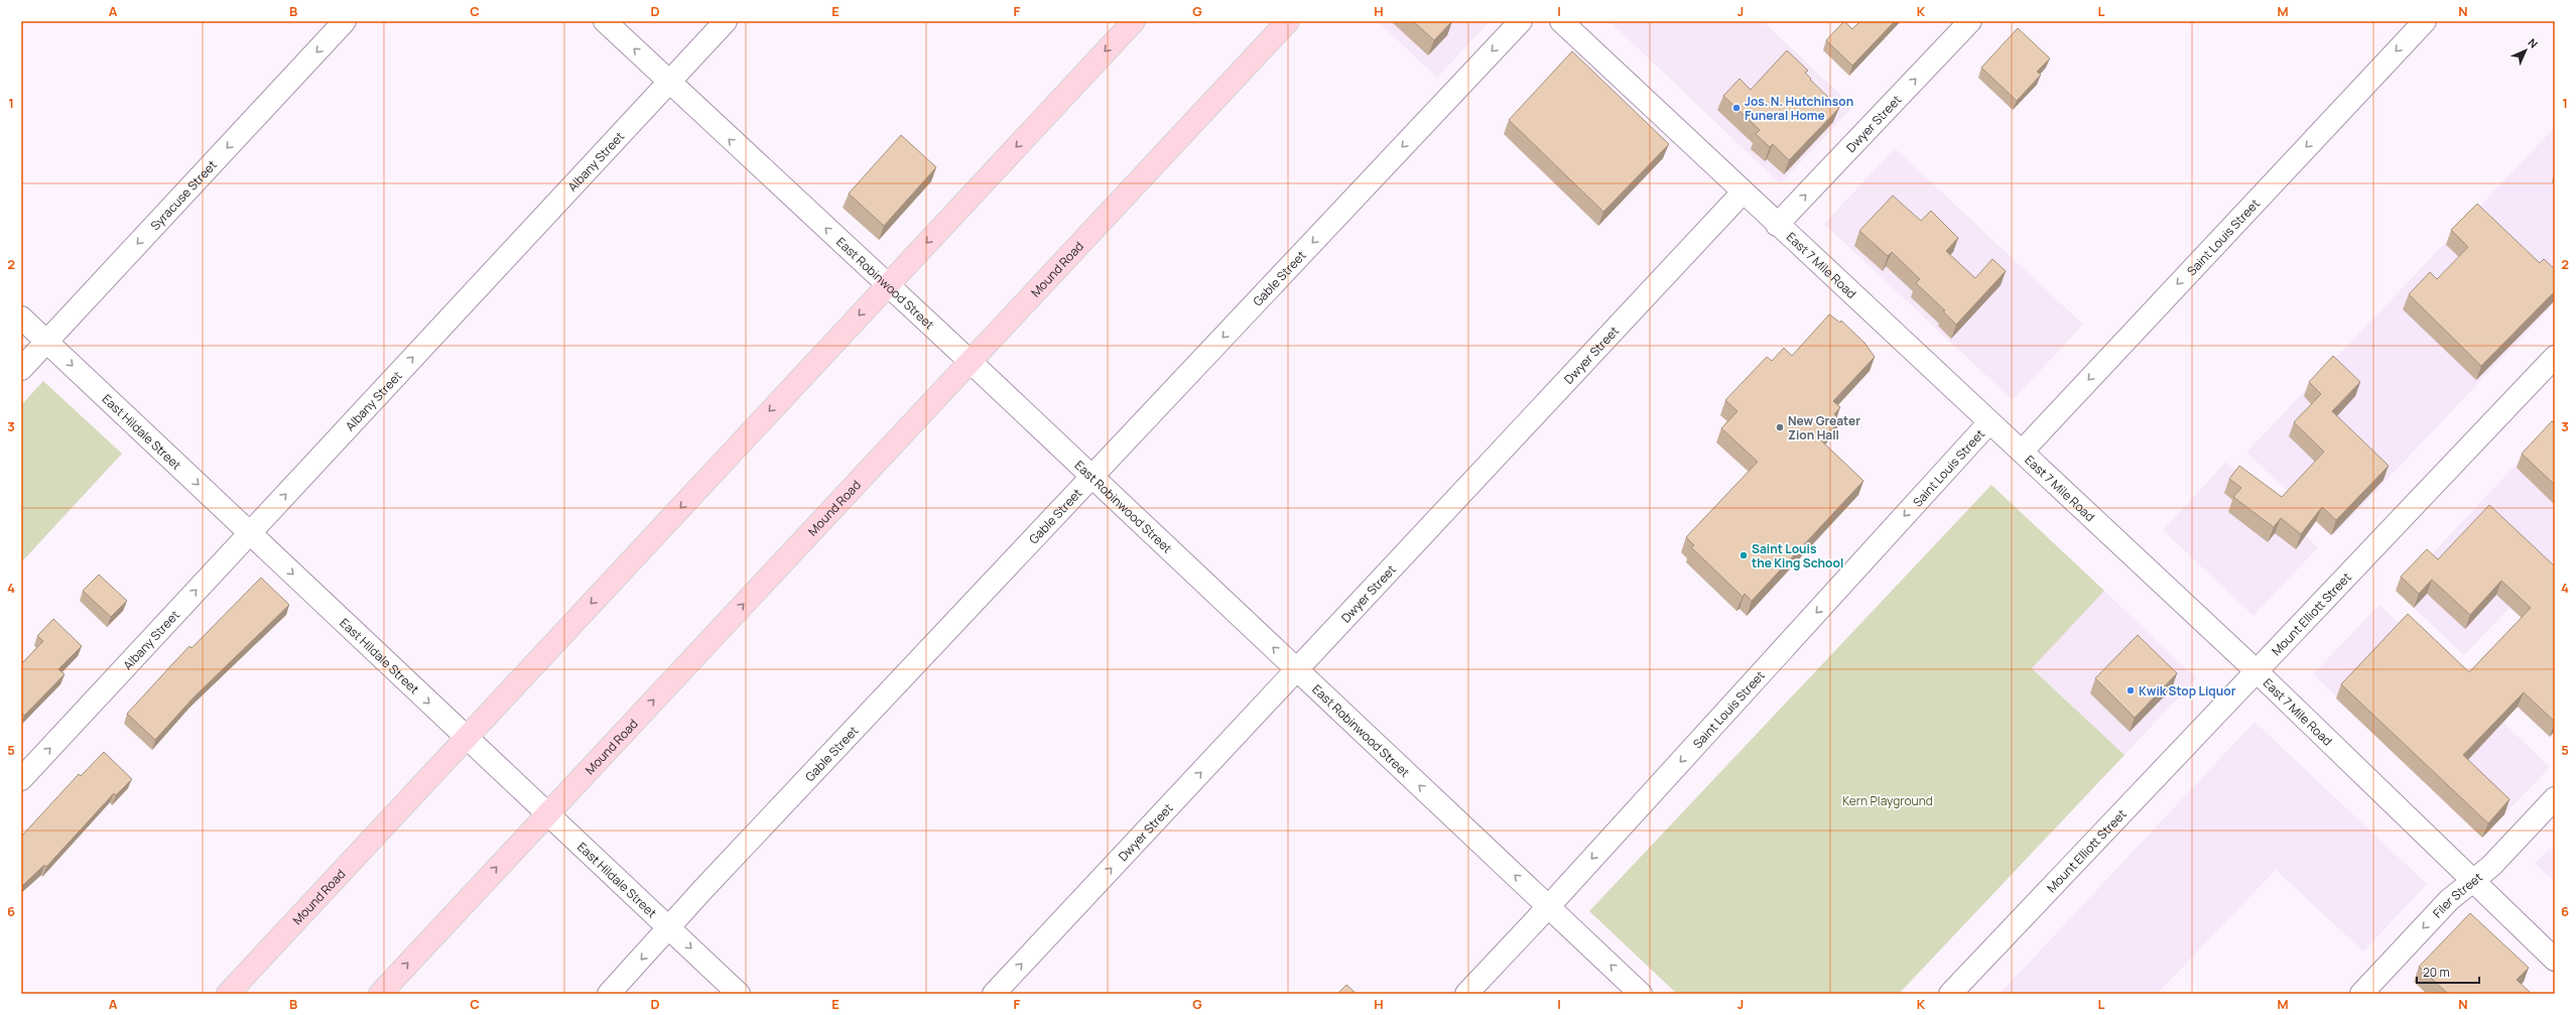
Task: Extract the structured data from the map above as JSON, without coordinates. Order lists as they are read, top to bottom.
{
  "streets": {
    "main road": ["Mound Road"],
    "street": [
      "Dwyer Street",
      "Albany Street",
      "Syracuse Street",
      "Saint Louis Street",
      "East 7 Mile Road",
      "Gable Street",
      "East Robinwood Street",
      "East Hildale Street",
      "Mount Elliott Street",
      "Filer Street"
    ]
  },
  "crossings": [
    ["Dwyer Street", "East 7 Mile Road"],
    ["Dwyer Street", "East Robinwood Street"],
    ["Albany Street", "East Robinwood Street"],
    ["Albany Street", "East Hildale Street"],
    ["Syracuse Street", "East Hildale Street"],
    ["Saint Louis Street", "East 7 Mile Road"],
    ["Saint Louis Street", "East Robinwood Street"],
    ["East 7 Mile Road", "Mount Elliott Street"],
    ["East 7 Mile Road", "Filer Street"],
    ["Mound Road", "East Robinwood Street"],
    ["Mound Road", "East Hildale Street"],
    ["Gable Street", "East Robinwood Street"],
    ["Gable Street", "East Hildale Street"]
  ],
  "one_way": [
    "Dwyer Street",
    "Albany Street",
    "Syracuse Street",
    "Saint Louis Street",
    "Gable Street",
    "East Robinwood Street",
    "East Hildale Street",
    "Filer Street"
  ],
  "parks": ["Kern Playground"],
  "places": [
    "Jos. N. Hutchinson Funeral Home",
    "New Greater Zion Hall",
    "Saint Louis the King School",
    "Kwik Stop Liquor"
  ],
  "scale_bar": "20 m",
  "north": "top right",
  "grid": {
    "columns": [
      "A",
      "B",
      "C",
      "D",
      "E",
      "F",
      "G",
      "H",
      "I",
      "J",
      "K",
      "L",
      "M",
      "N"
    ],
    "rows": [
      "1",
      "2",
      "3",
      "4",
      "5",
      "6"
    ]
  }
}
